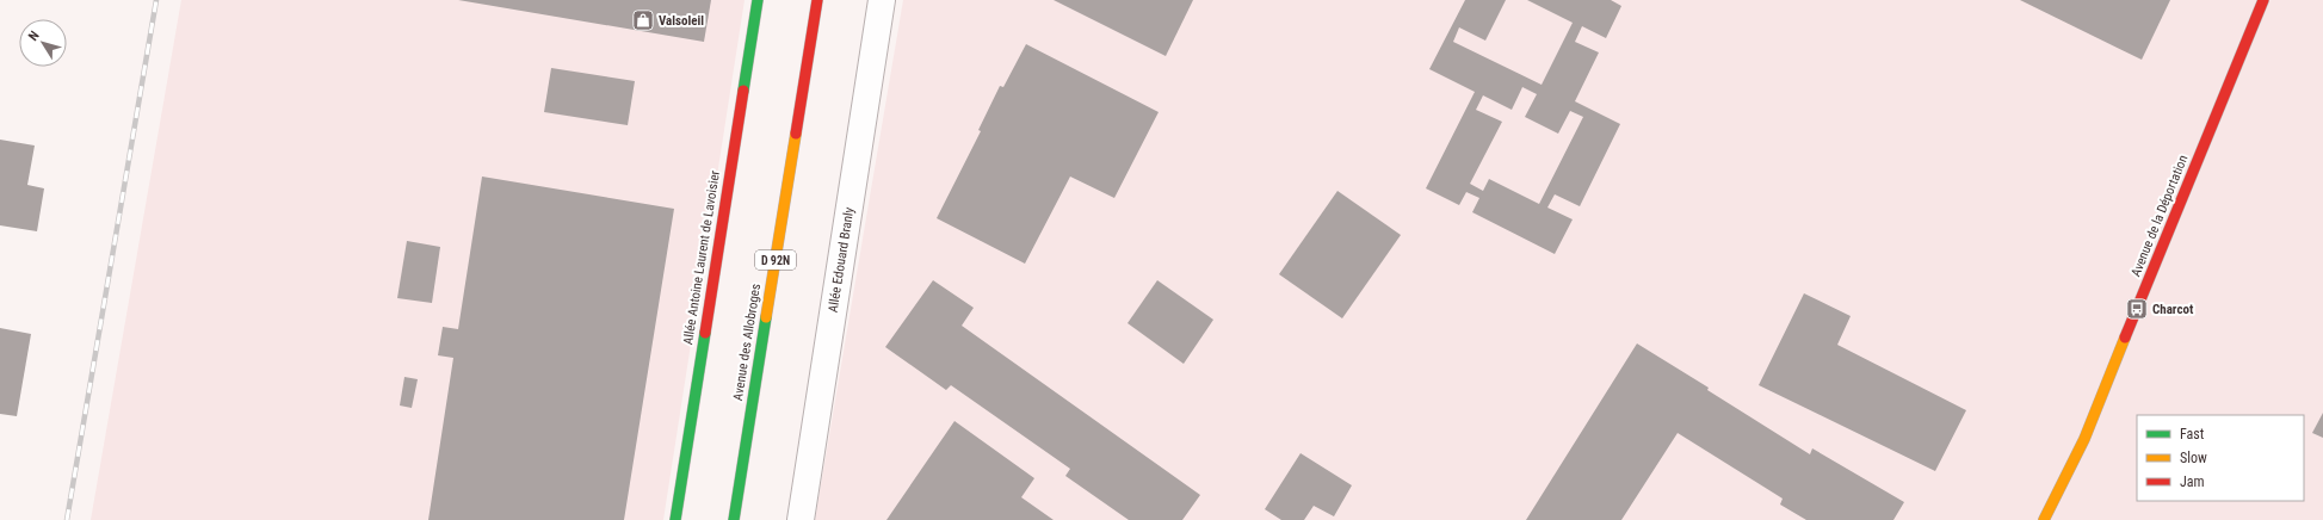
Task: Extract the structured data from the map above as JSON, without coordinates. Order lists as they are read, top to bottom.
{
  "streets": {
    "street": [
      "Avenue de la Déportation",
      "Allée Antoine Laurent de Lavoisier",
      "D 92N",
      "Allée Edouard Branly",
      "Avenue des Allobroges"
    ]
  },
  "places": {
    "shop": ["Valsoleil"],
    "bus stop": ["Charcot"]
  },
  "legend": ["Fast", "Slow", "Jam"],
  "north": "top left"
}
